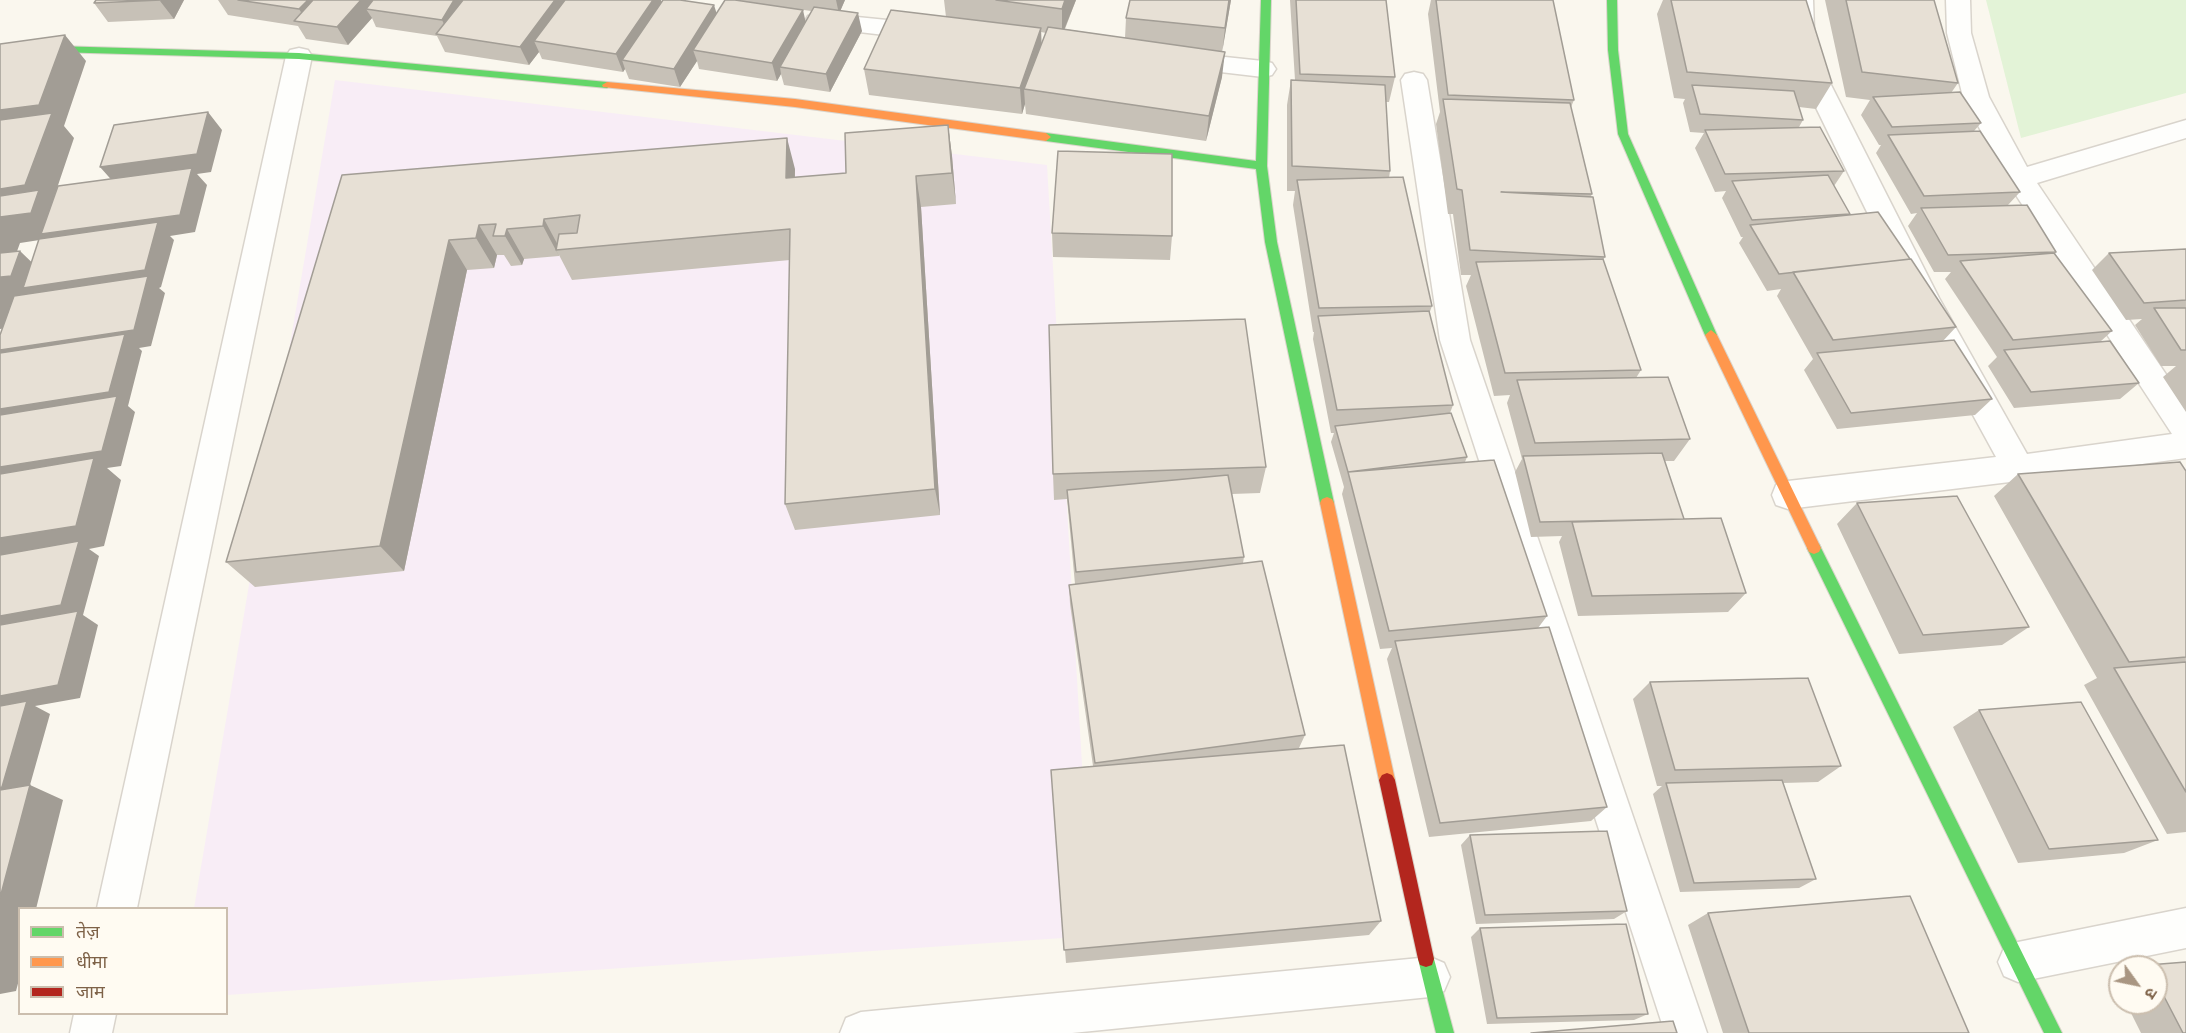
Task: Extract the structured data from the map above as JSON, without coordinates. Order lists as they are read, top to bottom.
{
  "legend": ["तेज़", "धीमा", "जाम"],
  "north": "bottom right"
}
